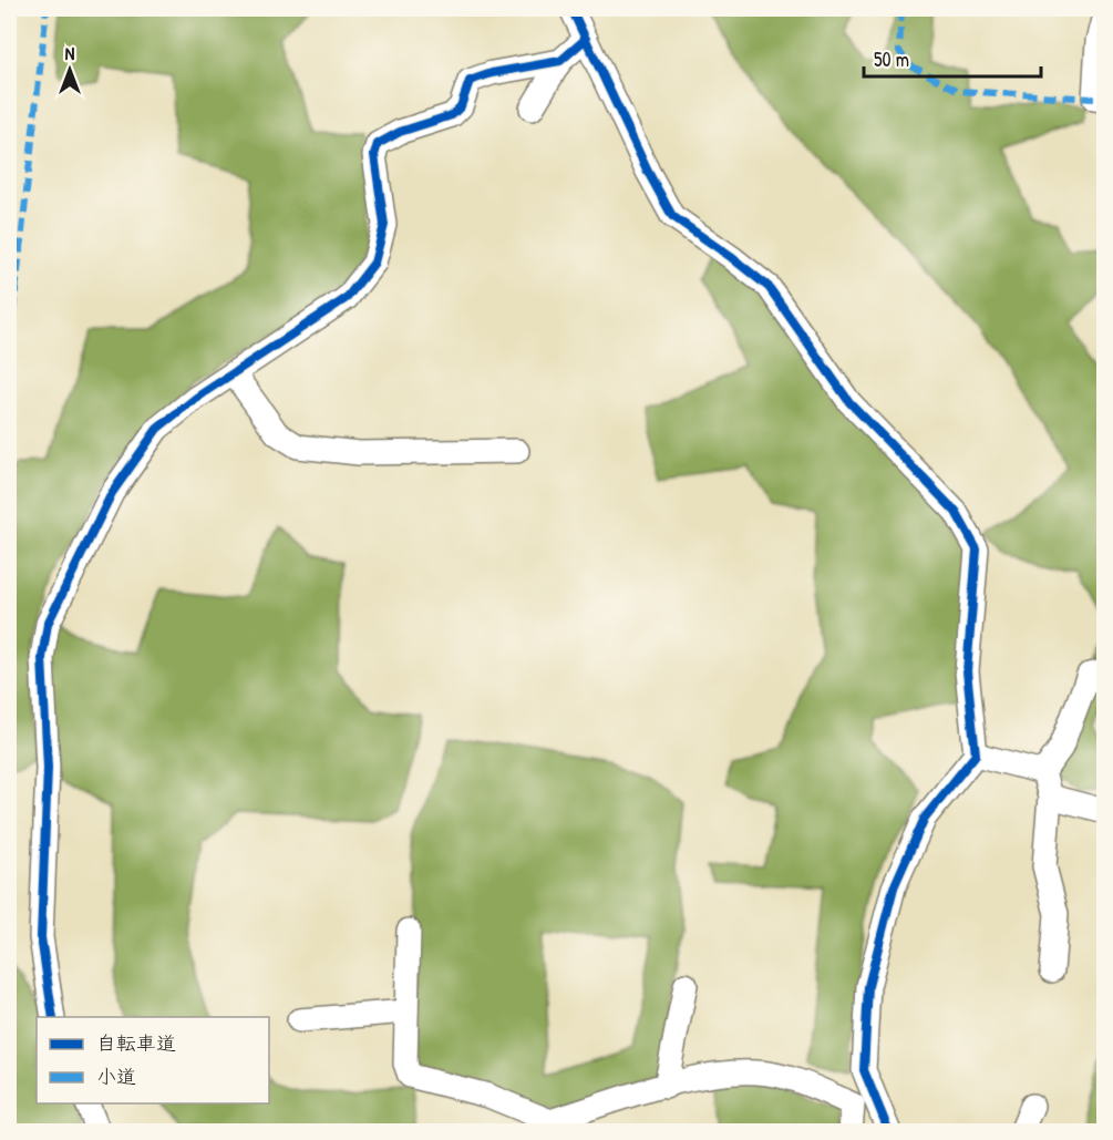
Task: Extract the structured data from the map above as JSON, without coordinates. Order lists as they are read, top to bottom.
{
  "legend": ["自転車道", "小道"],
  "scale_bar": "50 m",
  "north": "top"
}
